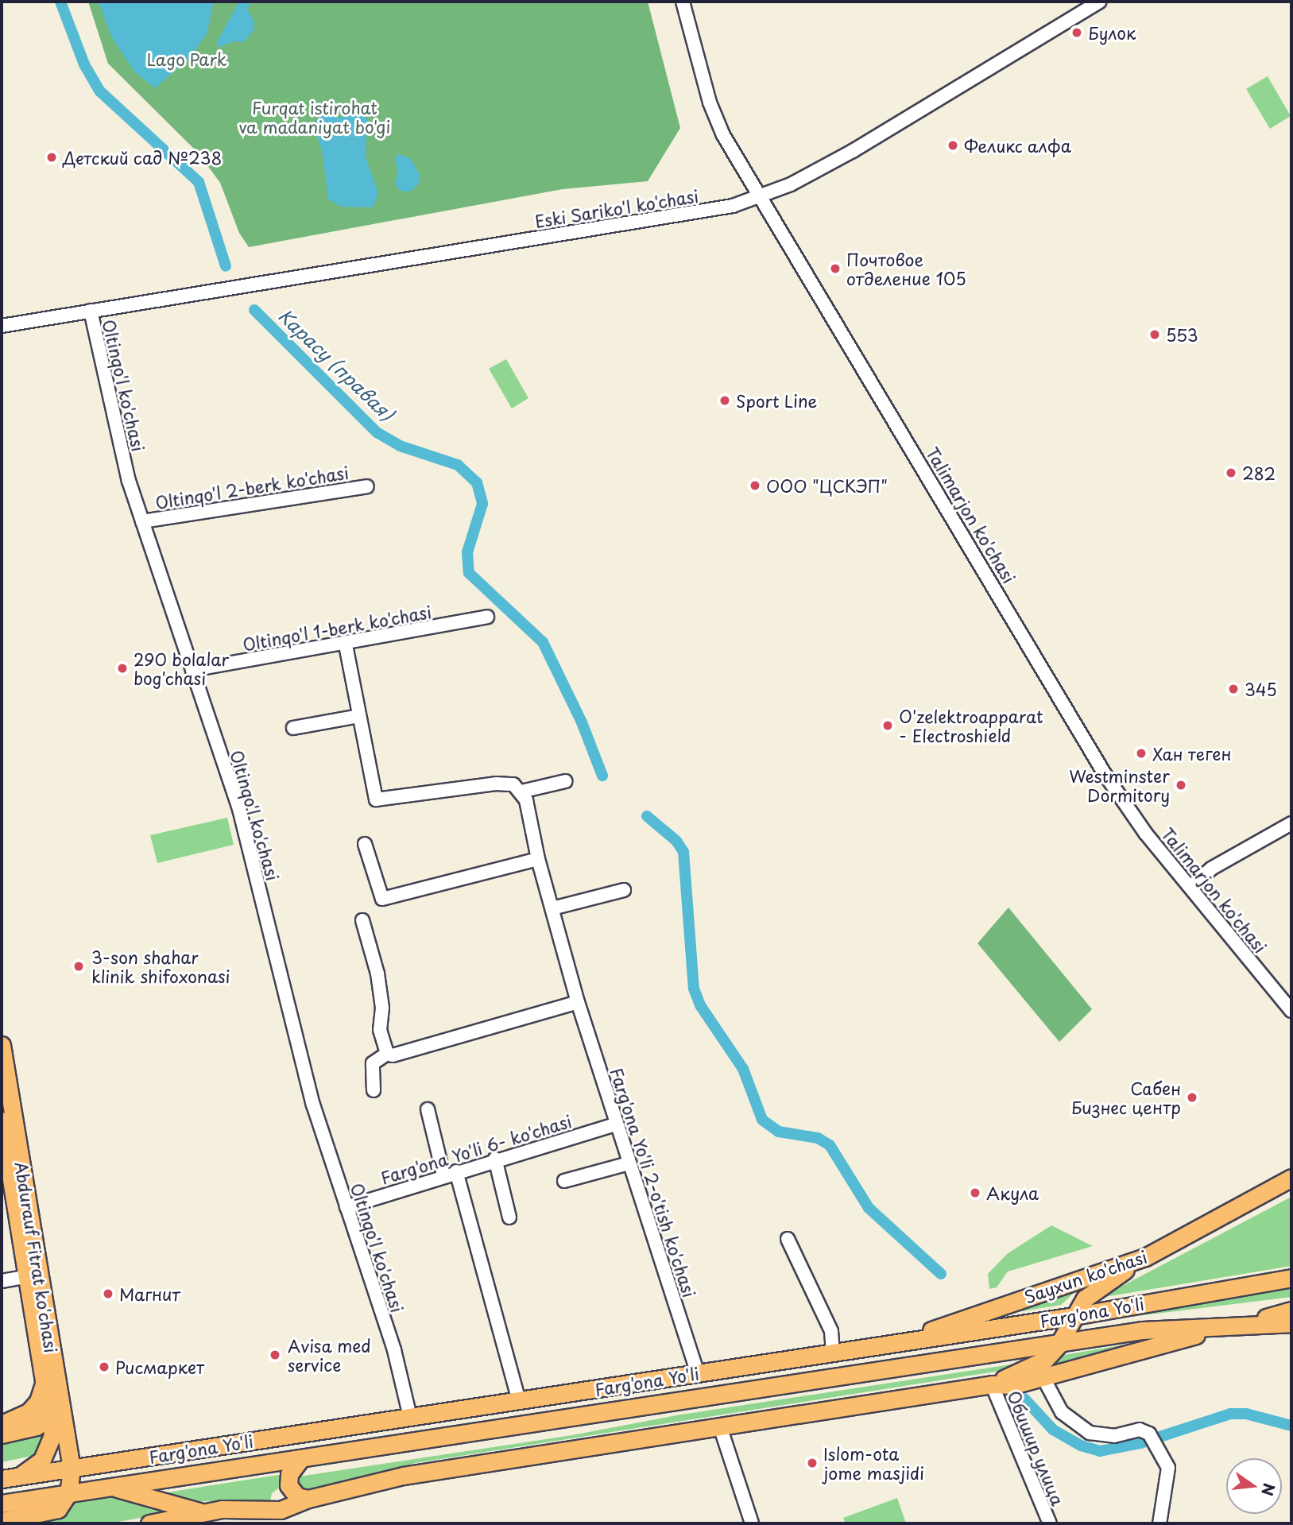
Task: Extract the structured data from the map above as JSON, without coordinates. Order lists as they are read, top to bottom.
{
  "streets": {
    "main road": ["Abdurauf Fitrat ko'chasi", "Sayxun ko'chasi", "Farg'ona Yo'li"],
    "street": [
      "Eski Sariko'l ko'chasi",
      "Oltinqo'l ko'chasi",
      "Oltinqo'l 2-berk ko'chasi",
      "Talimarjon ko'chasi",
      "Oltinqo'l 1-berk ko'chasi",
      "Farg'ona Yo'li 6- ko'chasi",
      "Farg'ona Yo'li 2-o'tish ko'chasi",
      "Обишир улица"
    ]
  },
  "crossings": [
    ["Eski Sariko'l ko'chasi", "Oltinqo'l ko'chasi"],
    ["Eski Sariko'l ko'chasi", "Talimarjon ko'chasi"],
    ["Oltinqo'l ko'chasi", "Oltinqo'l 2-berk ko'chasi"],
    ["Oltinqo'l ko'chasi", "Oltinqo'l 1-berk ko'chasi"],
    ["Oltinqo'l ko'chasi", "Farg'ona Yo'li 6- ko'chasi"],
    ["Oltinqo'l ko'chasi", "Farg'ona Yo'li"],
    ["Farg'ona Yo'li 6- ko'chasi", "Farg'ona Yo'li 2-o'tish ko'chasi"],
    ["Farg'ona Yo'li 2-o'tish ko'chasi", "Farg'ona Yo'li"],
    ["Abdurauf Fitrat ko'chasi", "Farg'ona Yo'li"],
    ["Sayxun ko'chasi", "Farg'ona Yo'li"]
  ],
  "water": ["Карасу (правая)"],
  "parks": ["Lago Park", "Furqat istirohat va madaniyat bo'gi"],
  "places": [
    "Булок",
    "Феликс алфа",
    "Детский сад №238",
    "Почтовое отделение 105",
    "553",
    "Sport Line",
    "282",
    "ООО \"ЦСКЭП\"",
    "290 bolalar bog'chasi",
    "345",
    "O'zelektroapparat - Electroshield",
    "Хан теген",
    "Westminster Dormitory",
    "3-son shahar klinik shifoxonasi",
    "Сабен Бизнес центр",
    "Акула",
    "Магнит",
    "Avisa med service",
    "Рисмаркет",
    "Islom-ota jome masjidi"
  ],
  "north": "right"
}
